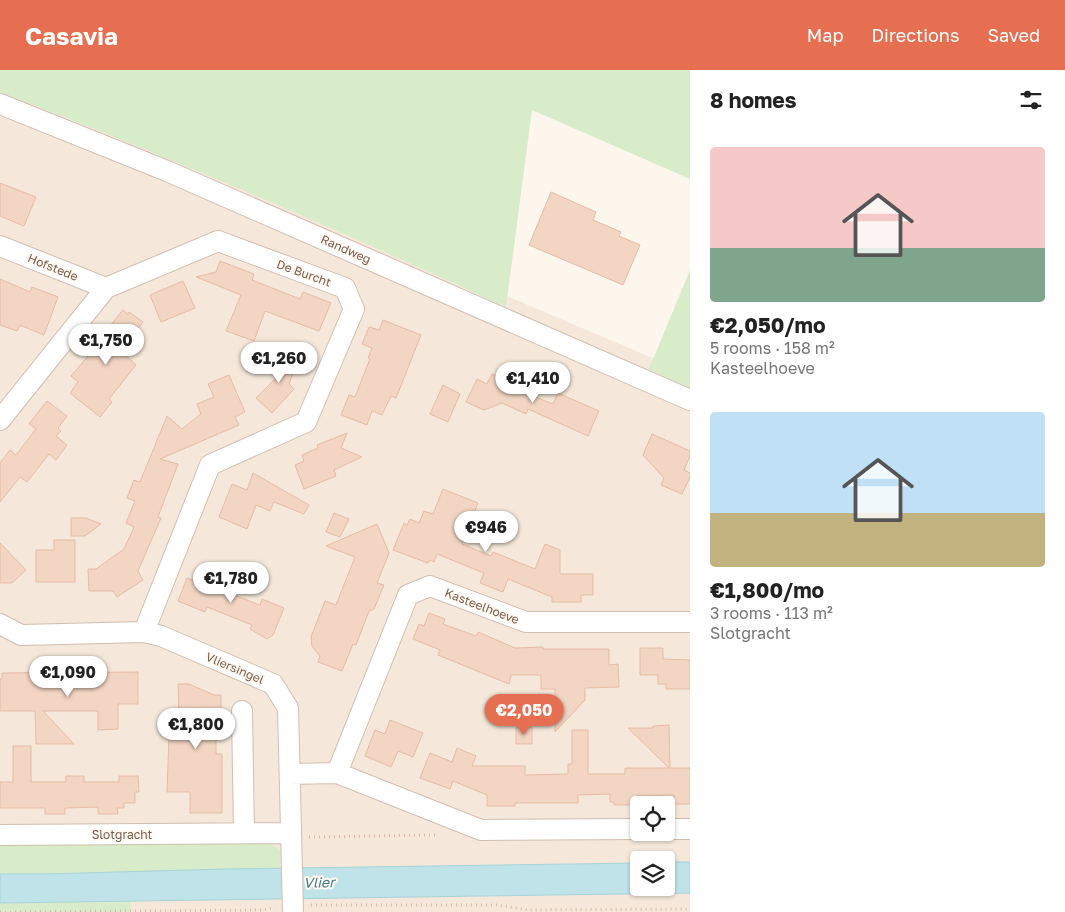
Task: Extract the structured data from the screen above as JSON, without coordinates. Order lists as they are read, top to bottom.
{
  "streets": {
    "street": [
      "Randweg",
      "Hofstede",
      "De Burcht",
      "Kasteelhoeve",
      "Vliersingel",
      "Slotgracht"
    ]
  },
  "crossings": [
    ["Hofstede", "De Burcht"],
    ["De Burcht", "Vliersingel"],
    ["Vliersingel", "Slotgracht"]
  ],
  "water": ["Vlier"],
  "page": {
    "header": "Casavia",
    "nav": ["Map", "Directions", "Saved"],
    "heading": "8 homes",
    "list": [
      {
        "name": "€2,050/mo",
        "note": "5 rooms · 158 m² · Kasteelhoeve"
      },
      {
        "name": "€1,800/mo",
        "note": "3 rooms · 113 m² · Slotgracht"
      }
    ],
    "price": [
      "€1,750",
      "€1,260",
      "€1,410",
      "€946",
      "€1,780",
      "€1,090",
      "€2,050",
      "€1,800"
    ]
  }
}
